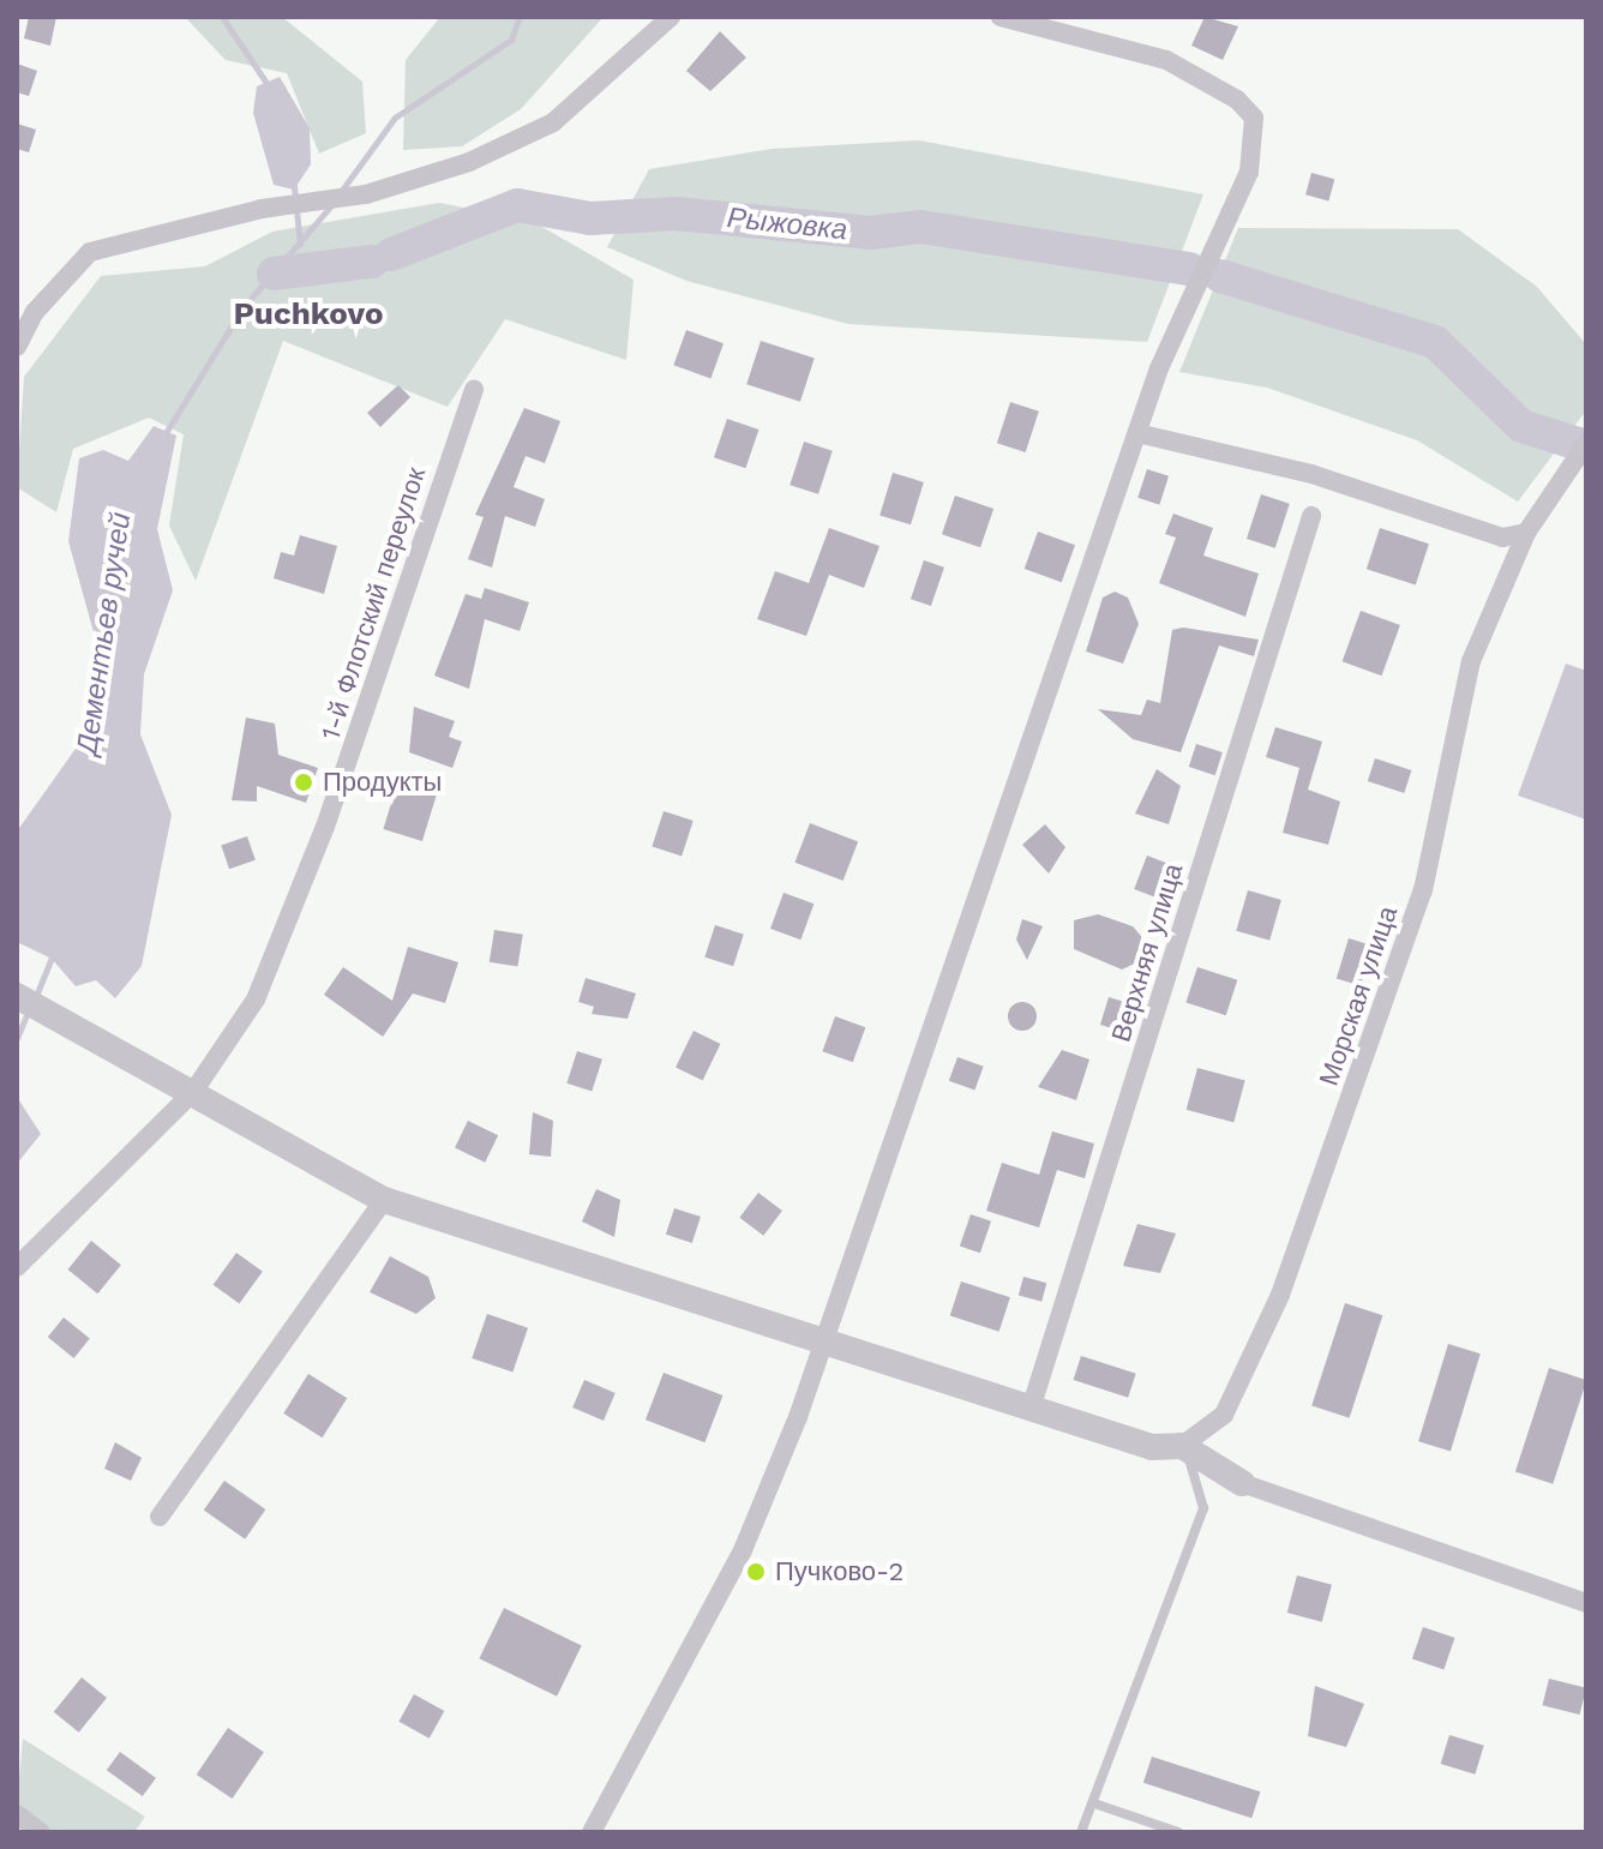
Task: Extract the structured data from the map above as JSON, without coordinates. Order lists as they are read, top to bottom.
{
  "streets": {
    "street": ["1-й Флотский переулок", "Верхняя улица", "Морская улица"]
  },
  "districts": ["Puchkovo"],
  "water": ["Рыжовка", "Дементьев ручей"],
  "places": ["Продукты", "Пучково-2"]
}
